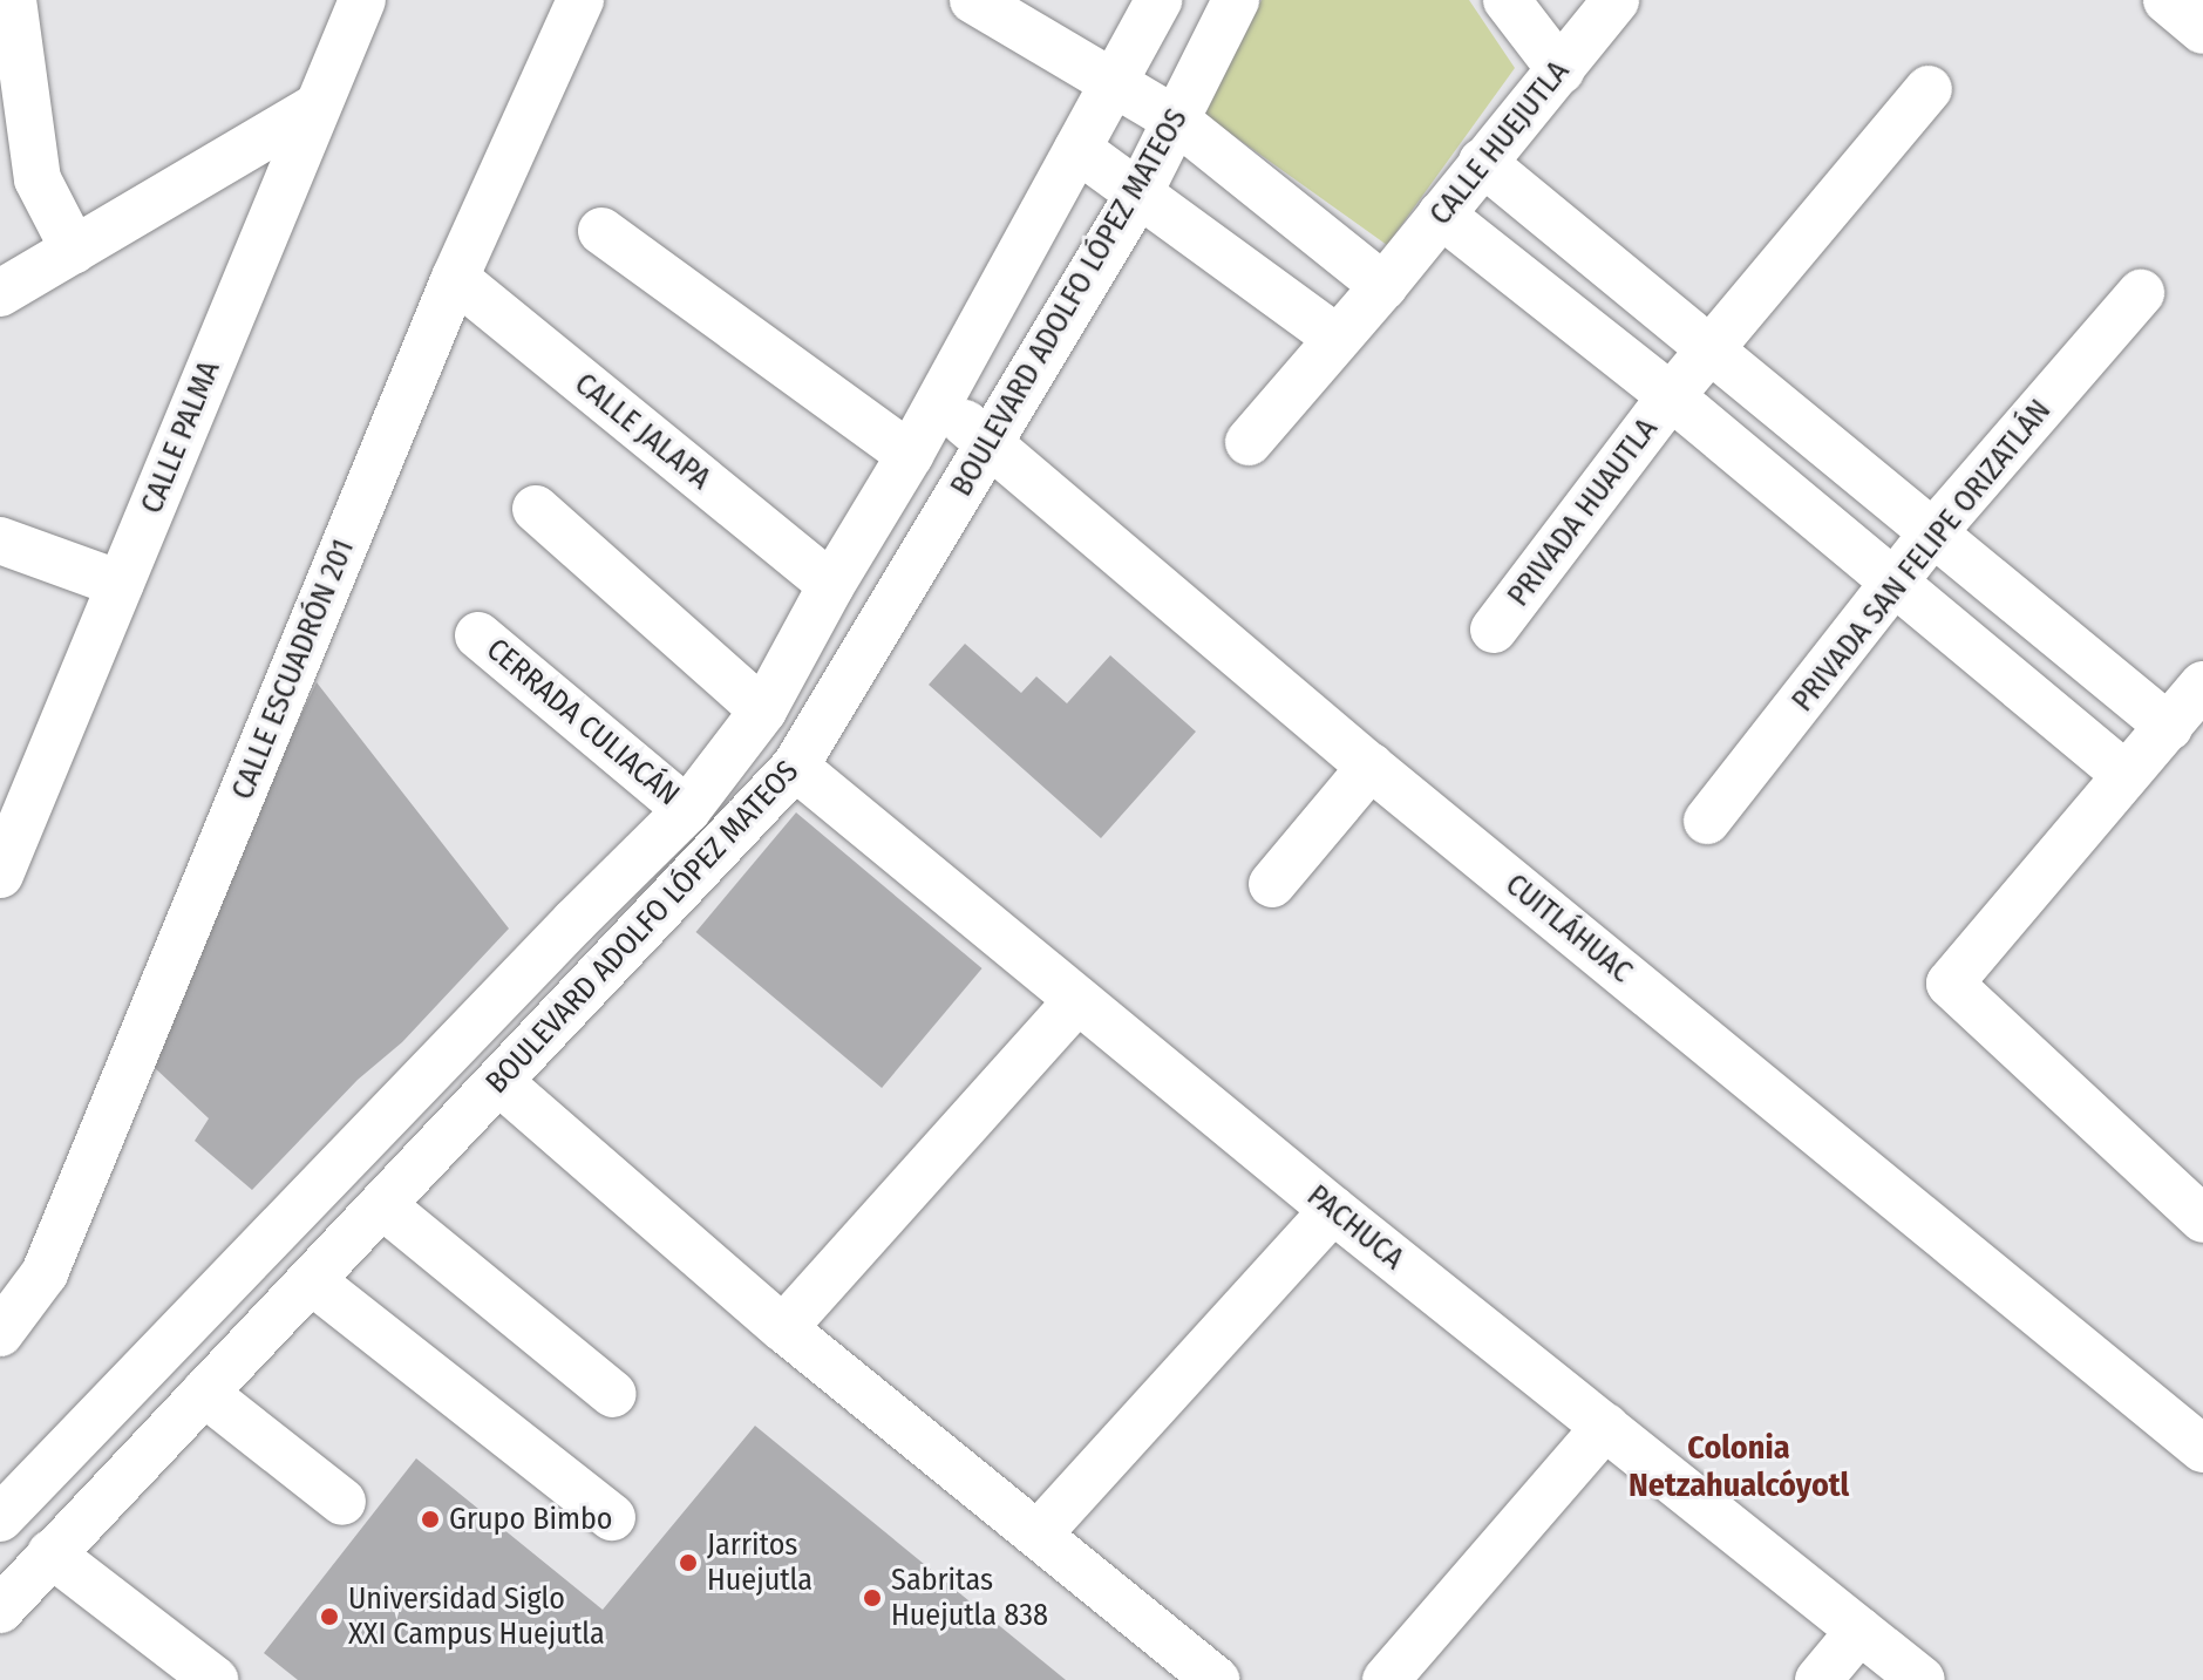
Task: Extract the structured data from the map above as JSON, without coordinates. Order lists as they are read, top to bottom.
{
  "streets": {
    "street": [
      "CALLE HUEJUTLA",
      "BOULEVARD ADOLFO LÓPEZ MATEOS",
      "CALLE JALAPA",
      "CALLE PALMA",
      "PRIVADA HUAUTLA",
      "PRIVADA SAN FELIPE ORIZATLÁN",
      "CALLE ESCUADRÓN 201",
      "CERRADA CULIACÁN",
      "CUITLÁHUAC",
      "PACHUCA"
    ]
  },
  "crossings": [
    ["BOULEVARD ADOLFO LÓPEZ MATEOS", "CALLE JALAPA"],
    ["BOULEVARD ADOLFO LÓPEZ MATEOS", "CERRADA CULIACÁN"],
    ["BOULEVARD ADOLFO LÓPEZ MATEOS", "CUITLÁHUAC"],
    ["BOULEVARD ADOLFO LÓPEZ MATEOS", "PACHUCA"],
    ["CALLE JALAPA", "CALLE ESCUADRÓN 201"]
  ],
  "districts": ["Colonia Netzahualcóyotl"],
  "places": [
    "Grupo Bimbo",
    "Jarritos Huejutla",
    "Sabritas Huejutla 838",
    "Universidad Siglo XXI Campus Huejutla"
  ]
}
